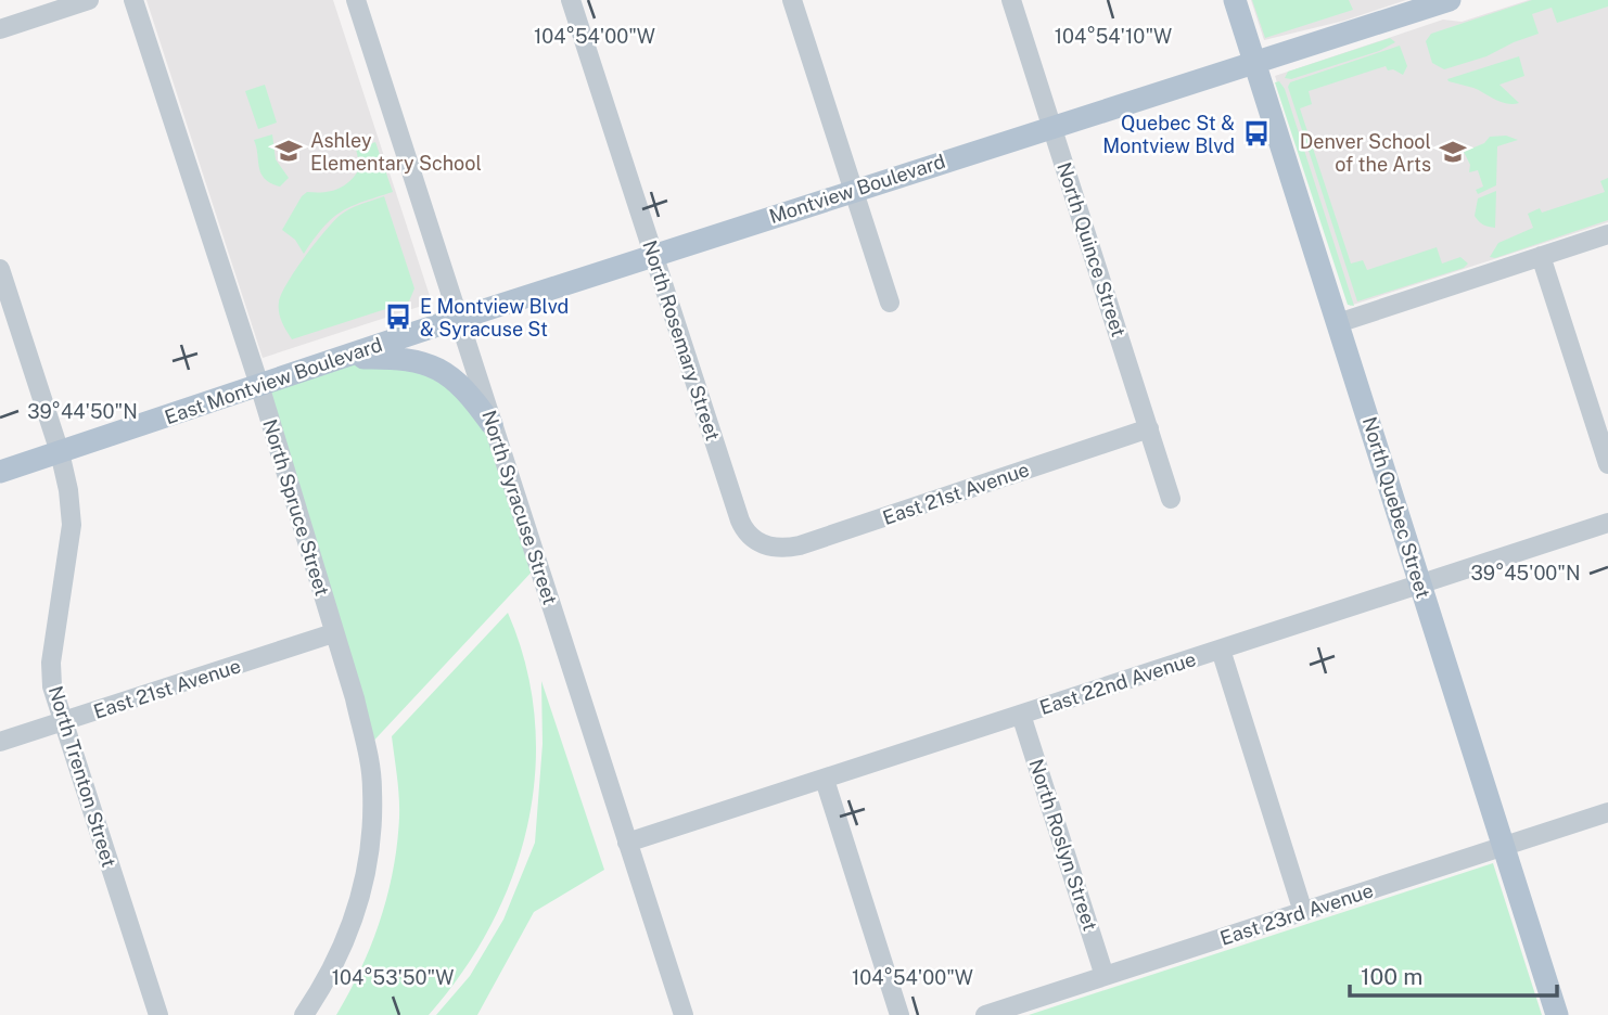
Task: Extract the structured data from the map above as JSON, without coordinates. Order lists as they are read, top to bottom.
{
  "streets": {
    "main road": ["Montview Boulevard", "East Montview Boulevard", "North Quebec Street"],
    "street": [
      "North Quince Street",
      "North Rosemary Street",
      "East 21st Avenue",
      "North Spruce Street",
      "North Syracuse Street",
      "East 22nd Avenue",
      "North Trenton Street",
      "North Roslyn Street",
      "East 23rd Avenue"
    ]
  },
  "crossings": [
    ["Montview Boulevard", "North Quince Street"],
    ["Montview Boulevard", "North Rosemary Street"],
    ["Montview Boulevard", "East Montview Boulevard"],
    ["Montview Boulevard", "North Syracuse Street"],
    ["Montview Boulevard", "North Quebec Street"],
    ["North Quince Street", "East 21st Avenue"],
    ["North Rosemary Street", "East 21st Avenue"],
    ["East Montview Boulevard", "North Spruce Street"],
    ["East Montview Boulevard", "North Syracuse Street"],
    ["East Montview Boulevard", "North Trenton Street"],
    ["East 21st Avenue", "North Spruce Street"],
    ["East 21st Avenue", "North Trenton Street"],
    ["North Syracuse Street", "East 22nd Avenue"],
    ["North Quebec Street", "East 22nd Avenue"],
    ["North Quebec Street", "East 23rd Avenue"],
    ["East 22nd Avenue", "North Roslyn Street"],
    ["North Roslyn Street", "East 23rd Avenue"]
  ],
  "places": {
    "bus stop": ["Quebec St & Montview Blvd", "E Montview Blvd & Syracuse St"],
    "school or university": ["Ashley Elementary School", "Denver School of the Arts"]
  },
  "scale_bar": "100 m",
  "coordinates": [
    "104°54'00\"W",
    "104°54'10\"W",
    "39°44'50\"N",
    "39°45'00\"N",
    "104°53'50\"W"
  ]
}
